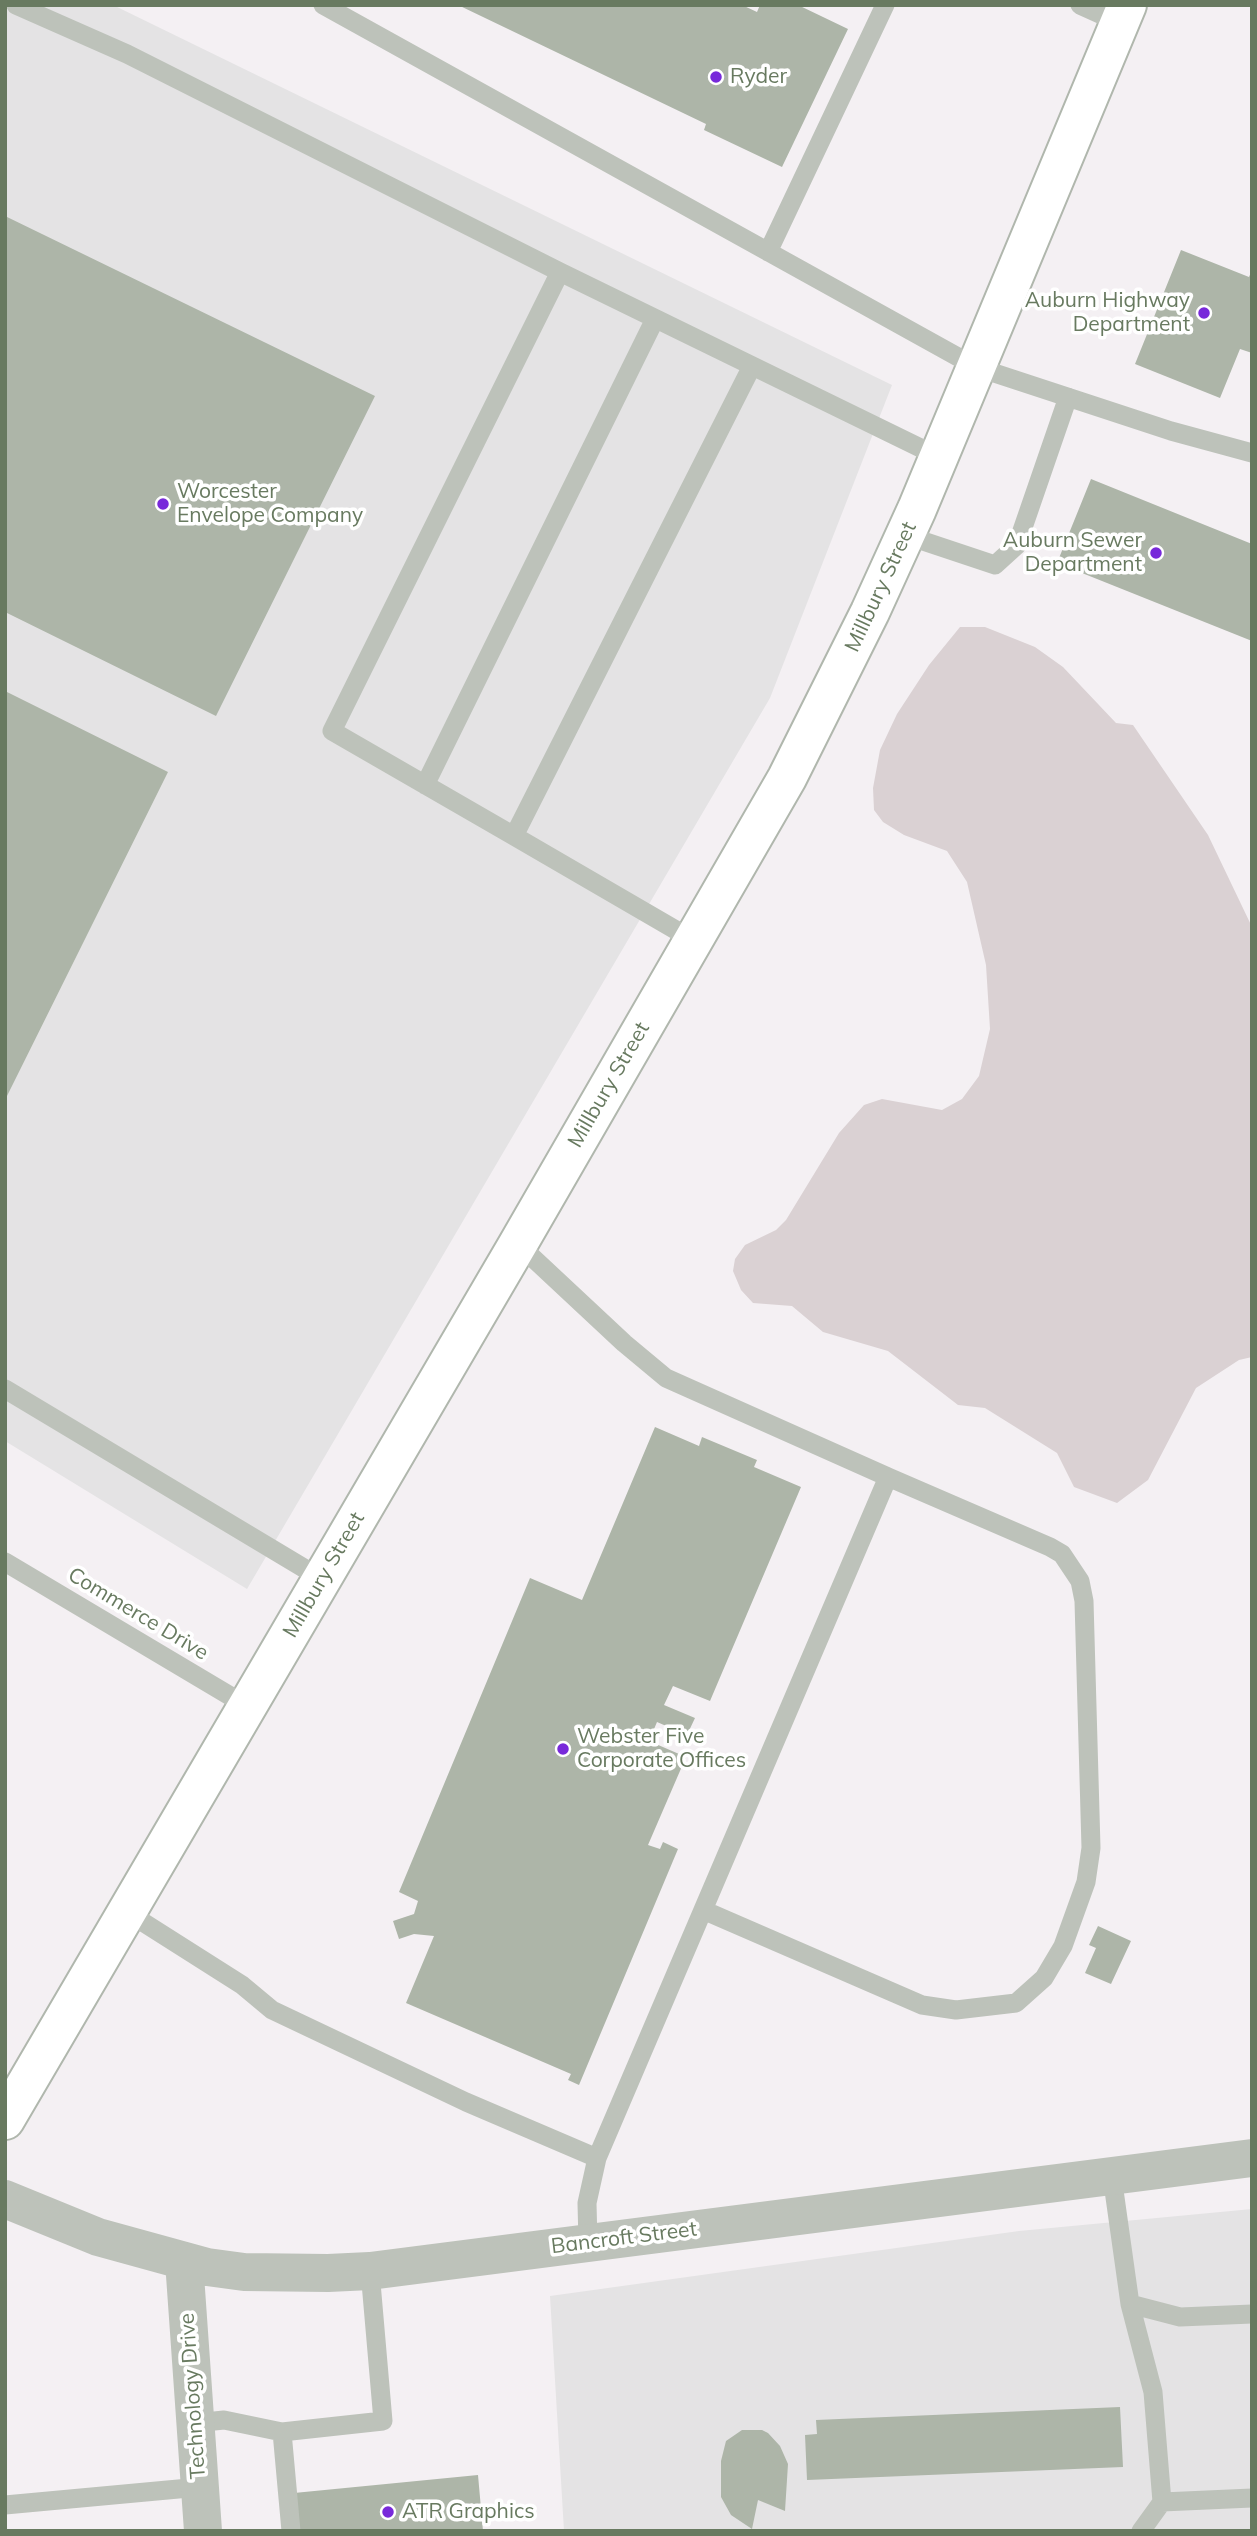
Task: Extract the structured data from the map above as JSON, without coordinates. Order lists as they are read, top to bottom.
{
  "streets": {
    "street": ["Millbury Street", "Bancroft Street", "Technology Drive"],
    "lane": ["Commerce Drive"]
  },
  "crossings": [
    ["Millbury Street", "Commerce Drive"],
    ["Bancroft Street", "Technology Drive"]
  ],
  "places": [
    "Ryder",
    "Auburn Highway Department",
    "Worcester Envelope Company",
    "Auburn Sewer Department",
    "Webster Five Corporate Offices",
    "ATR Graphics"
  ]
}
